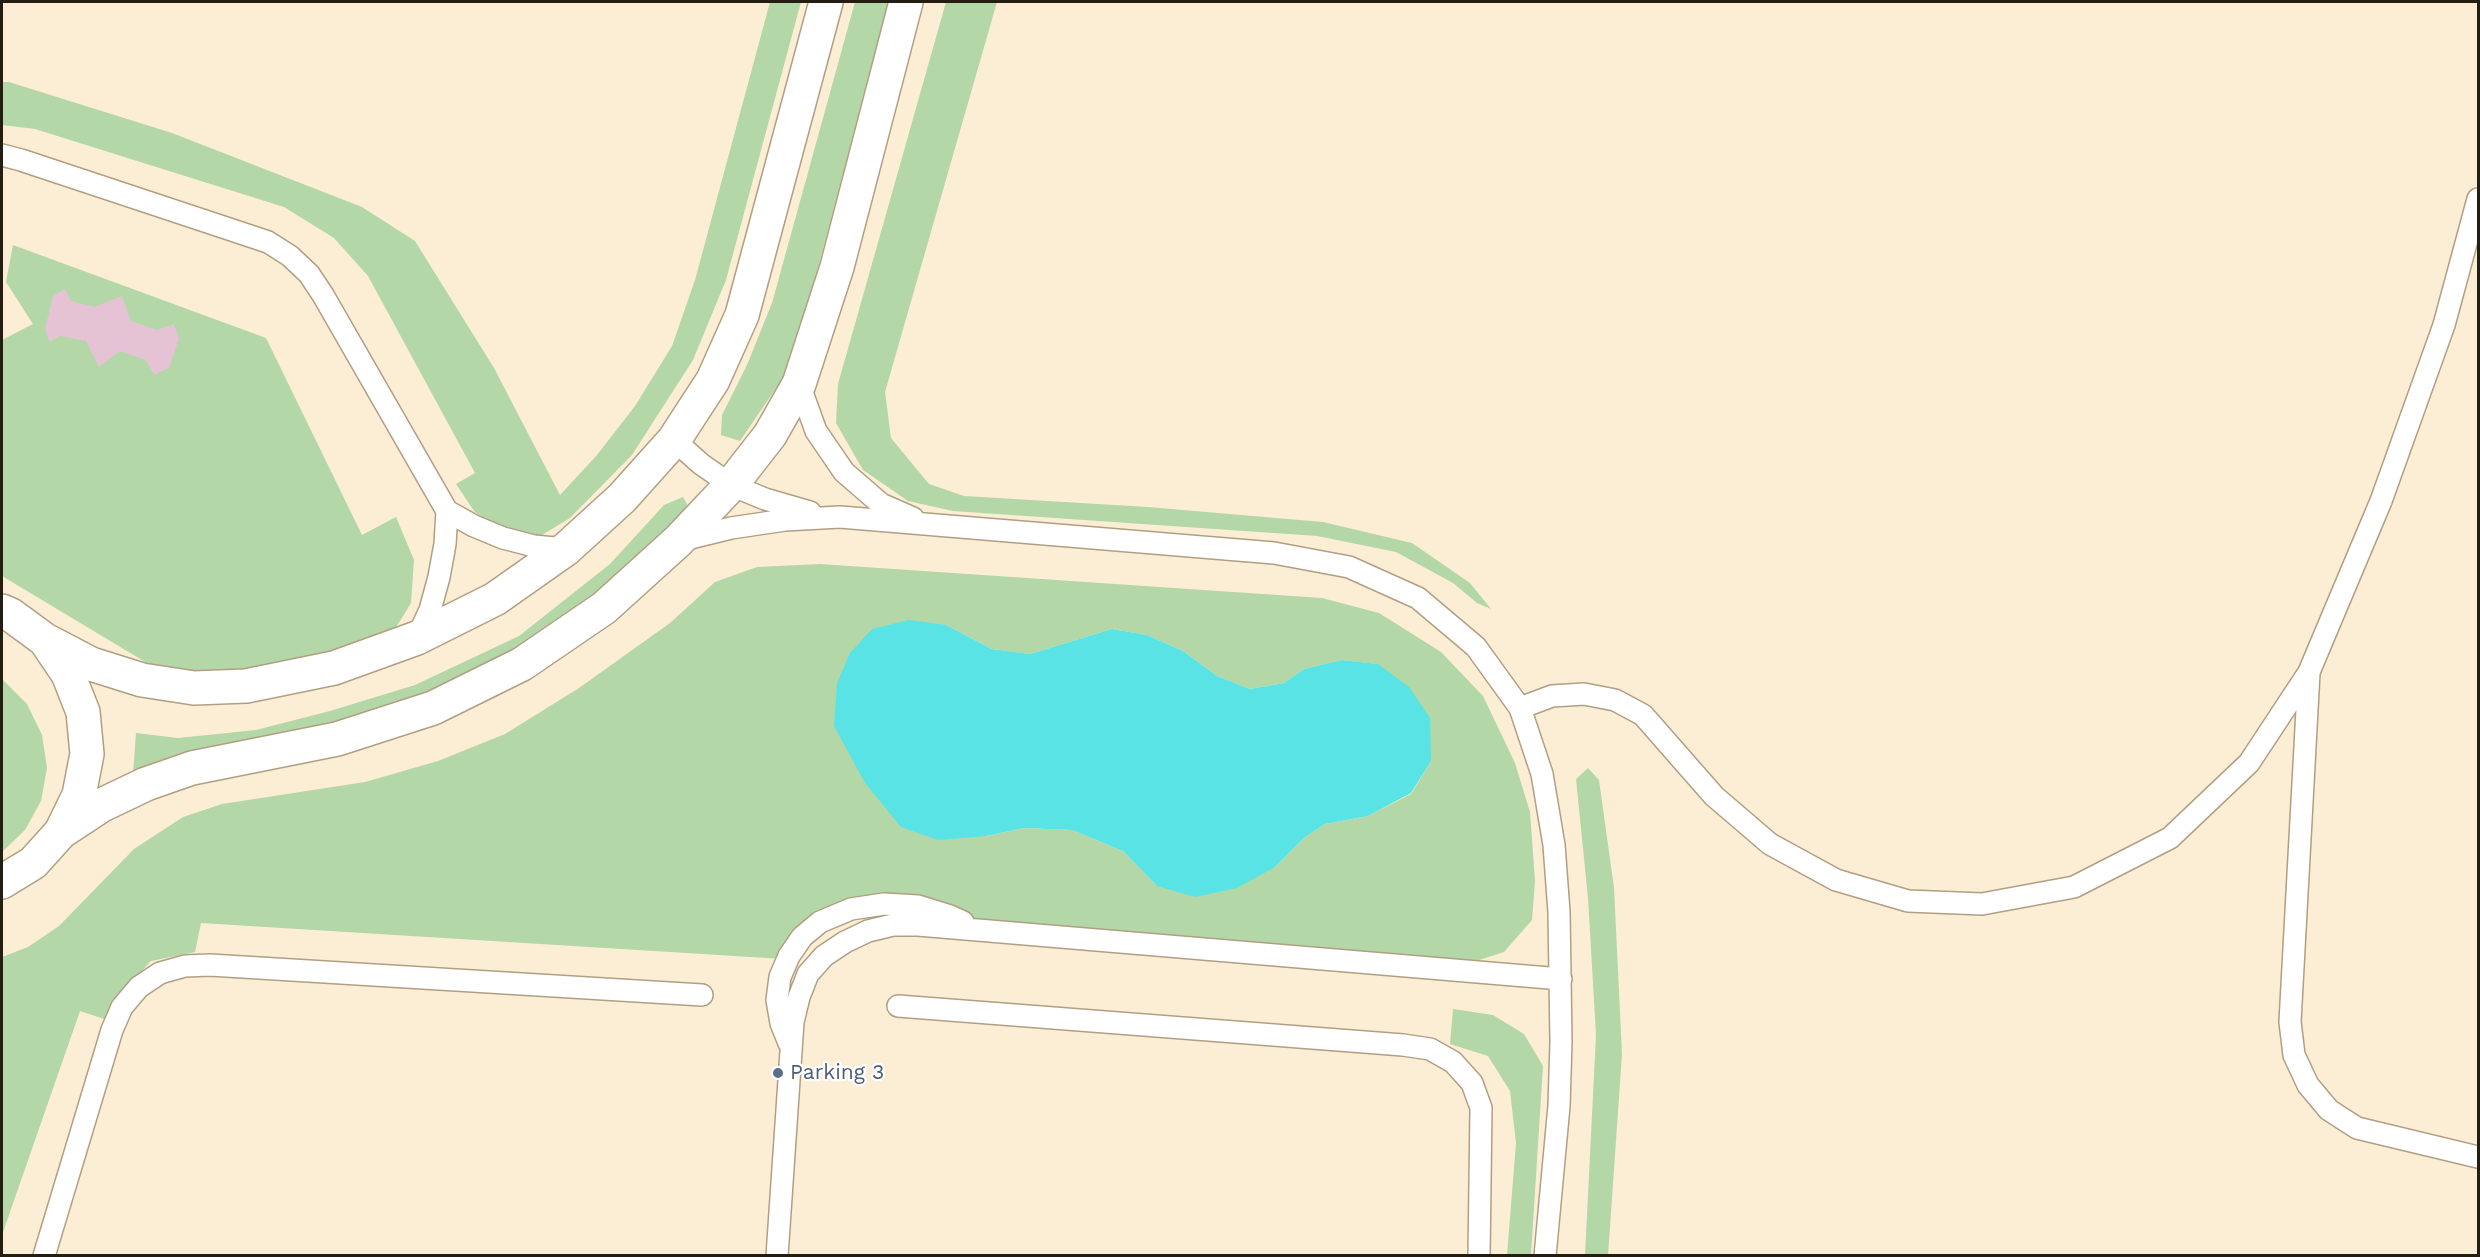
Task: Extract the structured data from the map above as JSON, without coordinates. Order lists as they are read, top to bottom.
{
  "places": ["Parking 3"]
}
